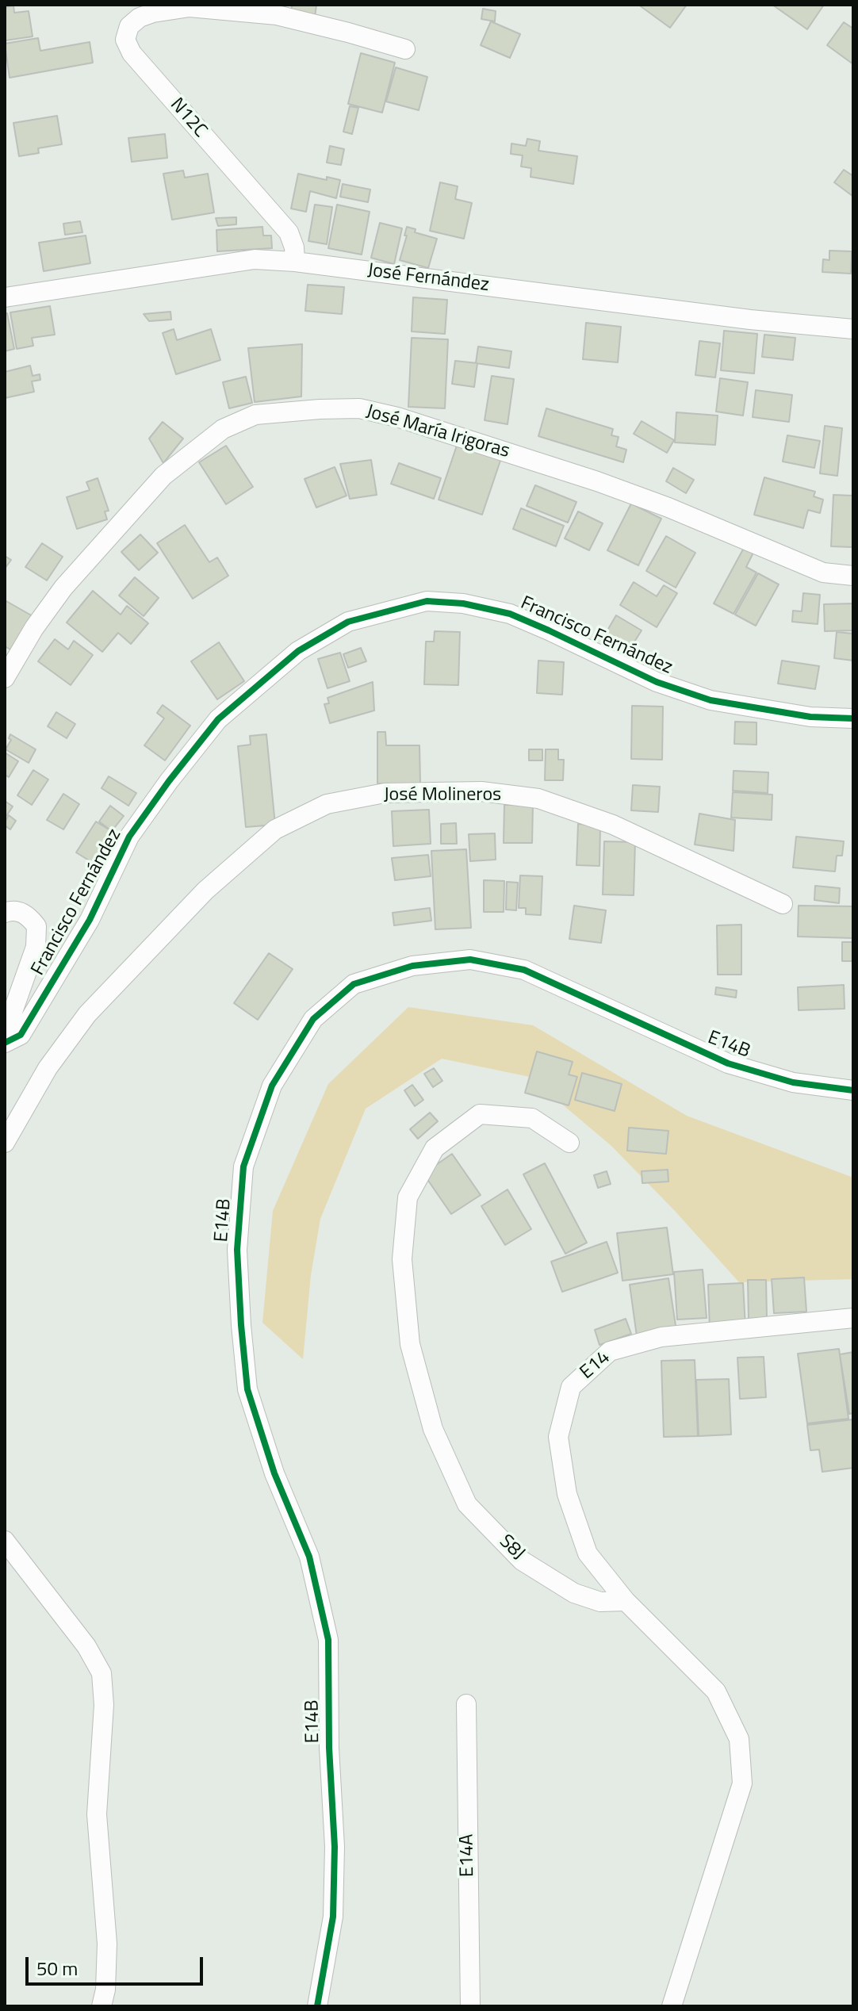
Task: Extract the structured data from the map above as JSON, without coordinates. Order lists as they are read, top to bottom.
{
  "streets": {
    "street": [
      "N12C",
      "José Fernández",
      "José María Irigoras",
      "Francisco Fernández",
      "José Molineros",
      "E14B",
      "E14",
      "S8J",
      "E14A"
    ]
  },
  "crossings": [
    ["N12C", "José Fernández"],
    ["E14", "S8J"]
  ],
  "scale_bar": "50 m"
}
